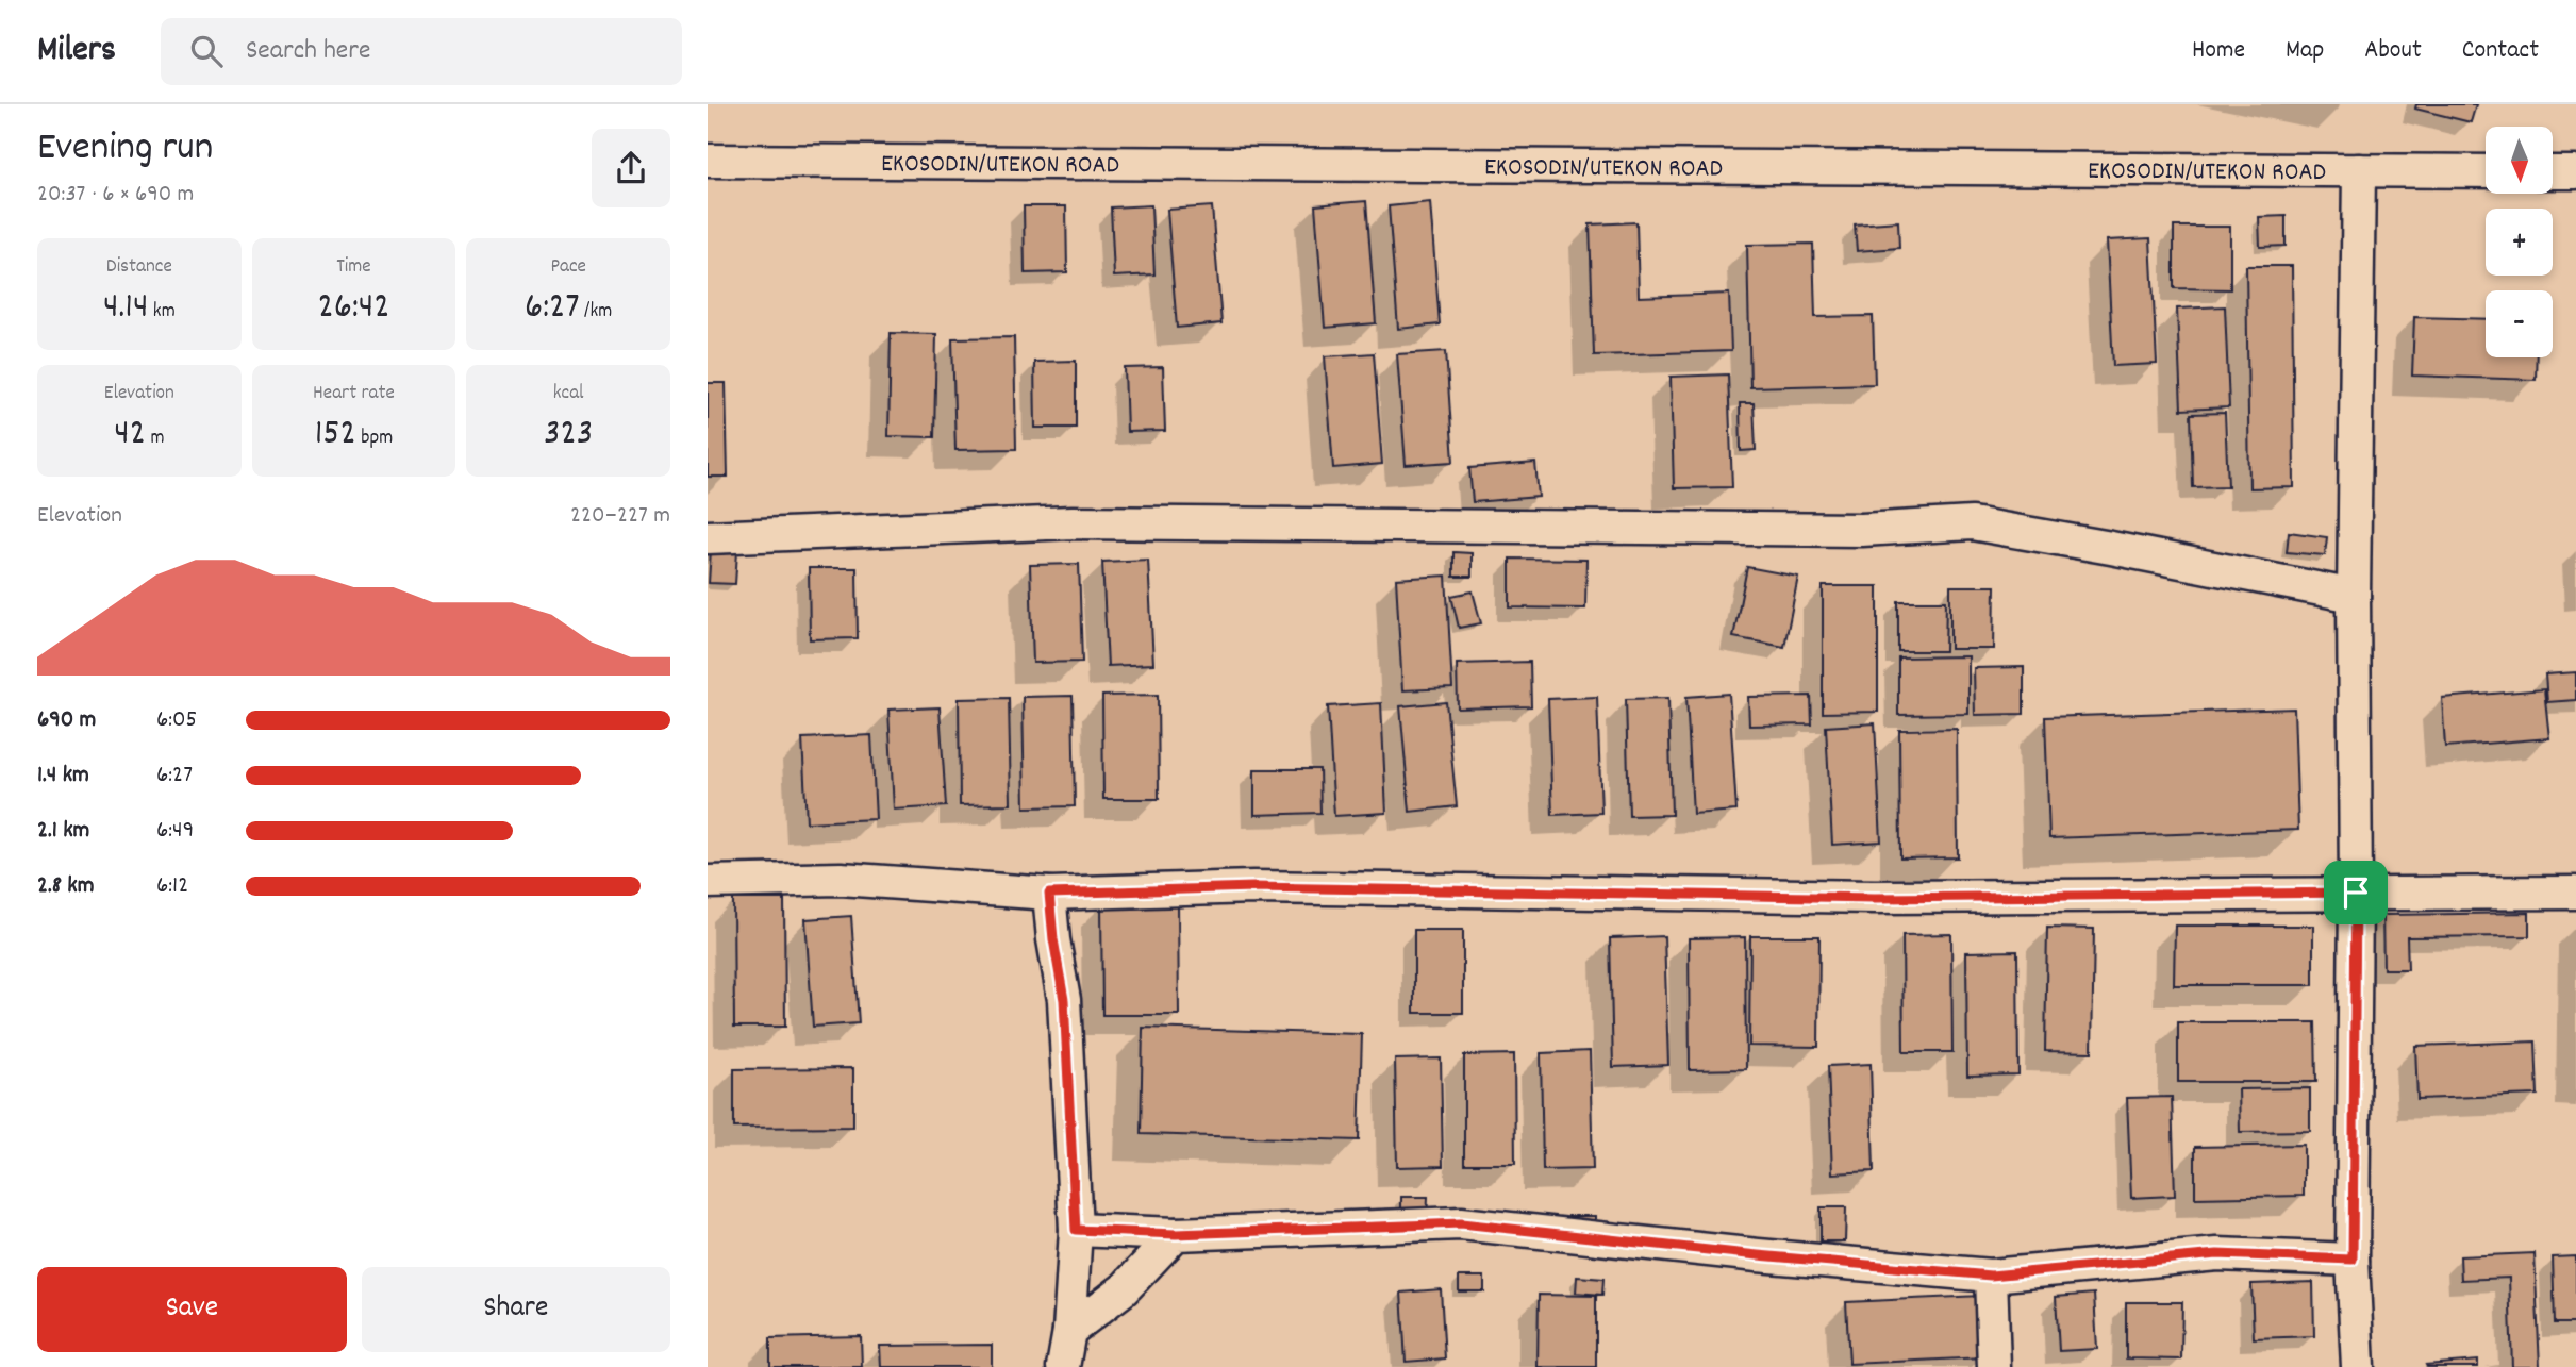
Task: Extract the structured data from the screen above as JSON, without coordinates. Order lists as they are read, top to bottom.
{
  "streets": {
    "street": ["EKOSODIN/UTEKON ROAD"]
  },
  "north": "bottom",
  "page": {
    "header": "Milers",
    "search": "Search here",
    "nav": [
      "Home",
      "Map",
      "About",
      "Contact"
    ],
    "heading": ["Evening run", "20:37 · 6 × 690 m"],
    "map_buttons": ["+", "−"],
    "stats": [
      ["Distance", "4.14 km"],
      ["Time", "26:42"],
      ["Pace", "6:27 /km"],
      ["Elevation", "42 m"],
      ["Heart rate", "152 bpm"],
      ["kcal", "323"]
    ],
    "chart": ["Elevation", "220–227 m"],
    "list": [
      {
        "name": "690 m",
        "note": "6:05"
      },
      {
        "name": "1.4 km",
        "note": "6:27"
      },
      {
        "name": "2.1 km",
        "note": "6:49"
      },
      {
        "name": "2.8 km",
        "note": "6:12"
      }
    ],
    "buttons": ["Save", "Share"]
  }
}
